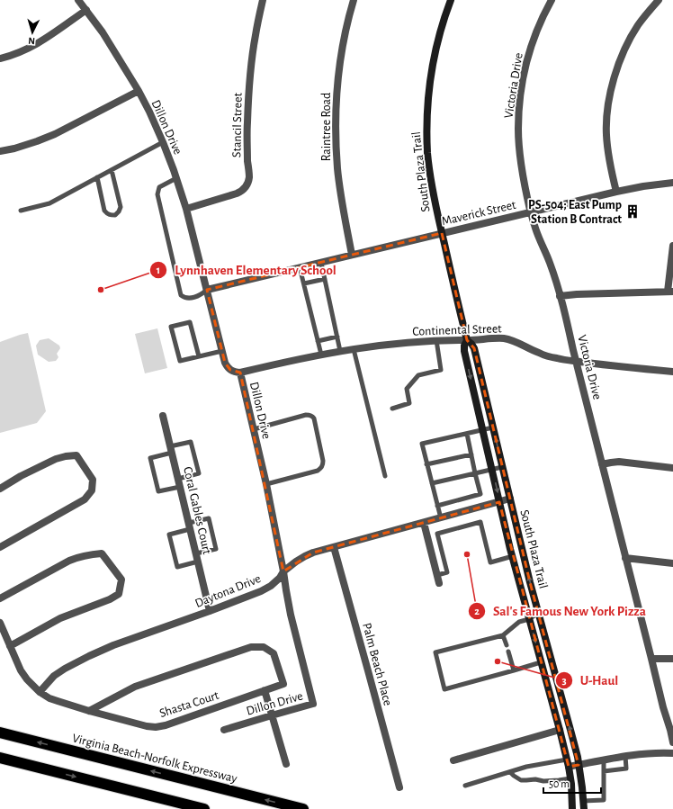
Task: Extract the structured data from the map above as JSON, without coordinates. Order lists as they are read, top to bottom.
{
  "streets": {
    "highway": ["Virginia Beach-Norfolk Expressway"],
    "main road": ["South Plaza Trail"],
    "street": [
      "Victoria Drive",
      "Stancil Street",
      "Dillon Drive",
      "Raintree Road",
      "Maverick Street",
      "Continental Street",
      "Coral Gables Court",
      "Daytona Drive",
      "Palm Beach Place",
      "Shasta Court"
    ]
  },
  "crossings": [
    ["Victoria Drive", "Maverick Street"],
    ["Victoria Drive", "Continental Street"],
    ["Stancil Street", "Dillon Drive"],
    ["Dillon Drive", "Maverick Street"],
    ["Dillon Drive", "Continental Street"],
    ["Dillon Drive", "Daytona Drive"],
    ["Raintree Road", "Maverick Street"],
    ["South Plaza Trail", "Maverick Street"],
    ["South Plaza Trail", "Continental Street"],
    ["South Plaza Trail", "Daytona Drive"],
    ["Coral Gables Court", "Daytona Drive"],
    ["Daytona Drive", "Palm Beach Place"],
    ["Daytona Drive", "Shasta Court"]
  ],
  "places": {
    "building": ["PS-504; East Pump Station B Contract"],
    "other": ["Lynnhaven Elementary School", "Sal's Famous New York Pizza", "U-Haul"]
  },
  "scale_bar": "50 m",
  "north": "bottom"
}
